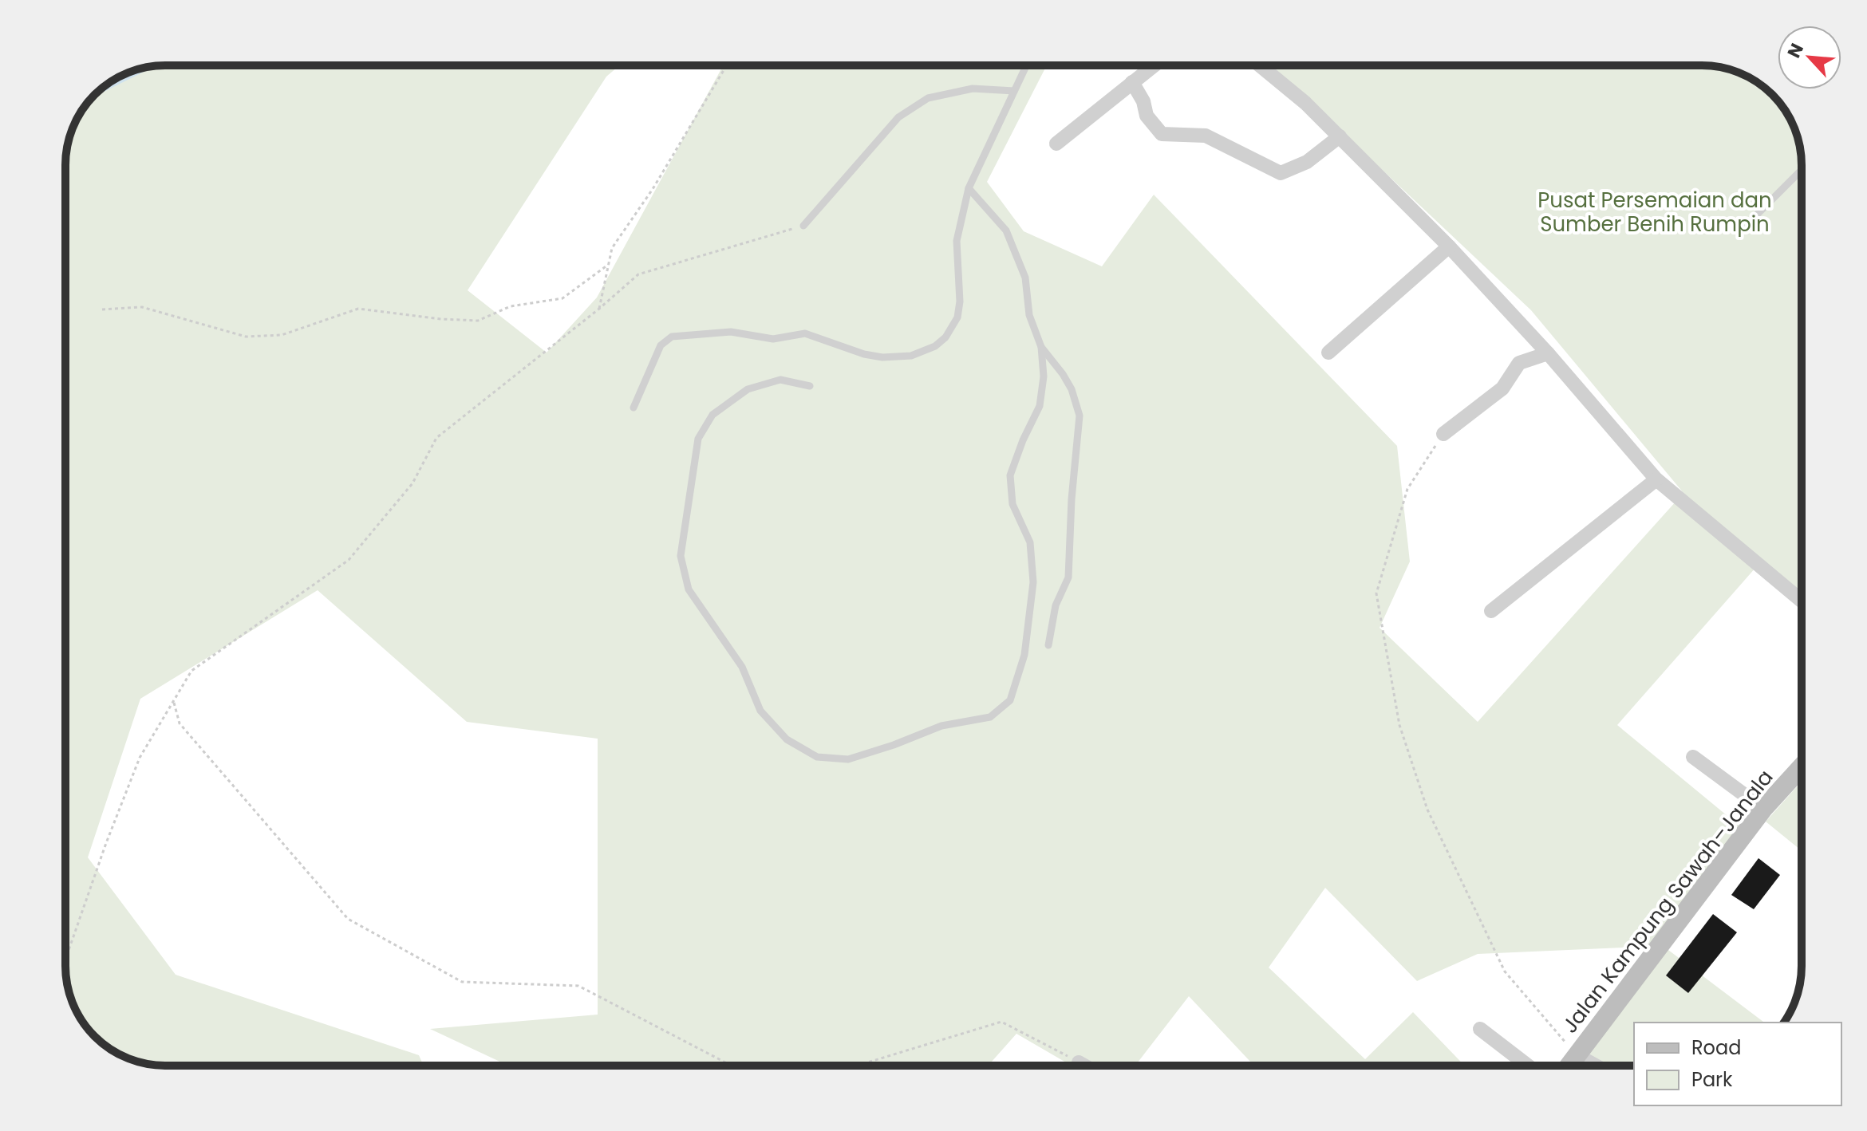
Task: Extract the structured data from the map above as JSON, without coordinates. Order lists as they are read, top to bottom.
{
  "streets": {
    "main road": ["Jalan Kampung Sawah–Janala"]
  },
  "parks": ["Pusat Persemaian dan Sumber Benih Rumpin"],
  "legend": ["Road", "Park"],
  "north": "top left"
}
